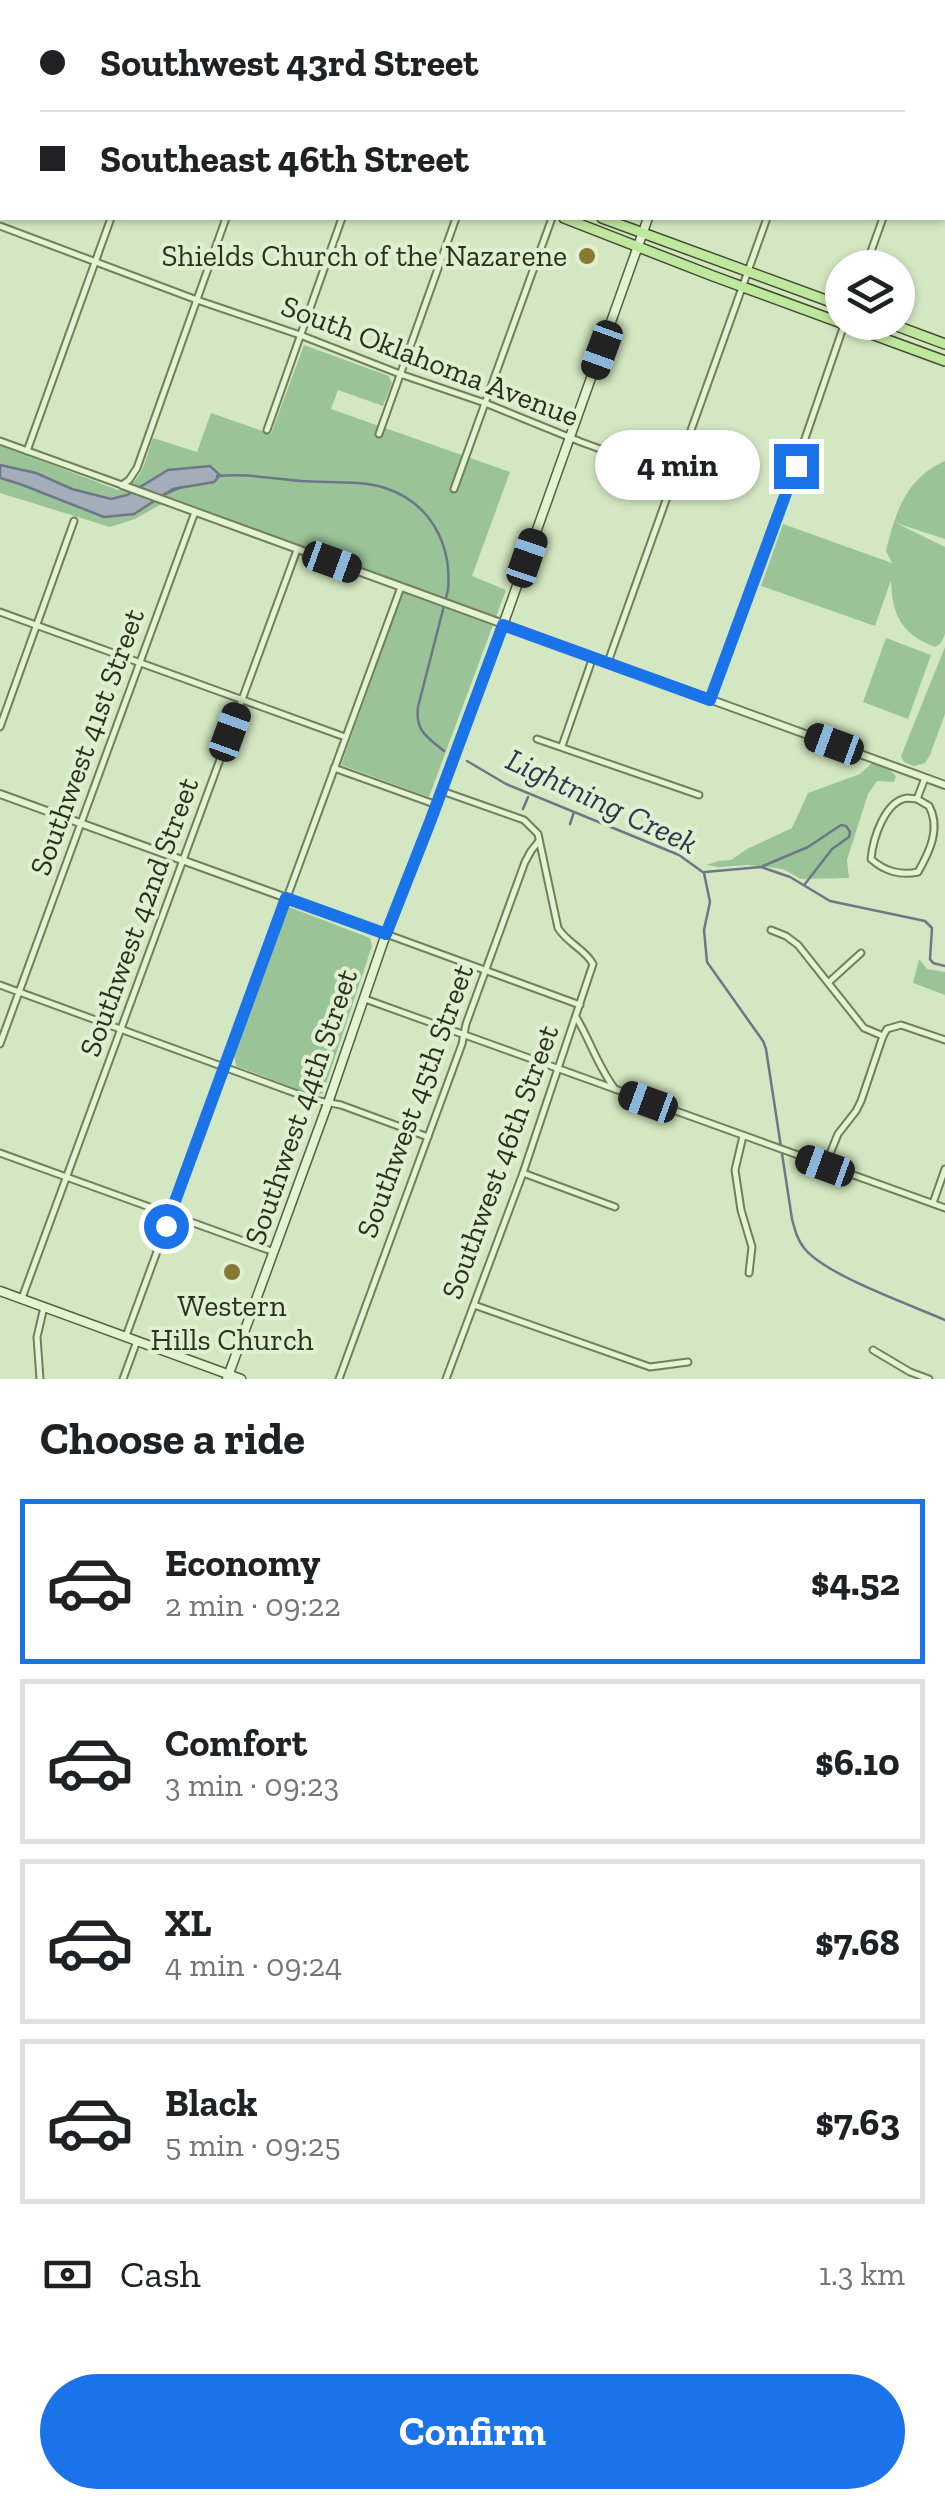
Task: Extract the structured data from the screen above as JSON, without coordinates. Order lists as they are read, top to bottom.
{
  "streets": {
    "main road": ["Southwest 44th Street"],
    "street": [
      "South Oklahoma Avenue",
      "Southwest 41st Street",
      "Southwest 42nd Street",
      "Southwest 45th Street",
      "Southwest 46th Street"
    ]
  },
  "crossings": [
    ["South Oklahoma Avenue", "Southwest 44th Street"],
    ["Southwest 45th Street", "Southwest 46th Street"]
  ],
  "water": ["Lightning Creek"],
  "places": ["Shields Church of the Nazarene", "Western Hills Church"],
  "page": {
    "banner": ["Southwest 43rd Street", "Southeast 46th Street"],
    "bubble": "4 min",
    "heading": "Choose a ride",
    "list": [
      {
        "name": "Economy",
        "note": "2 min · 09:22",
        "value": "$4.52"
      },
      {
        "name": "Comfort",
        "note": "3 min · 09:23",
        "value": "$6.10"
      },
      {
        "name": "XL",
        "note": "4 min · 09:24",
        "value": "$7.68"
      },
      {
        "name": "Black",
        "note": "5 min · 09:25",
        "value": "$7.63"
      }
    ],
    "pay": ["Cash", "1.3 km"],
    "buttons": "Confirm"
  }
}
